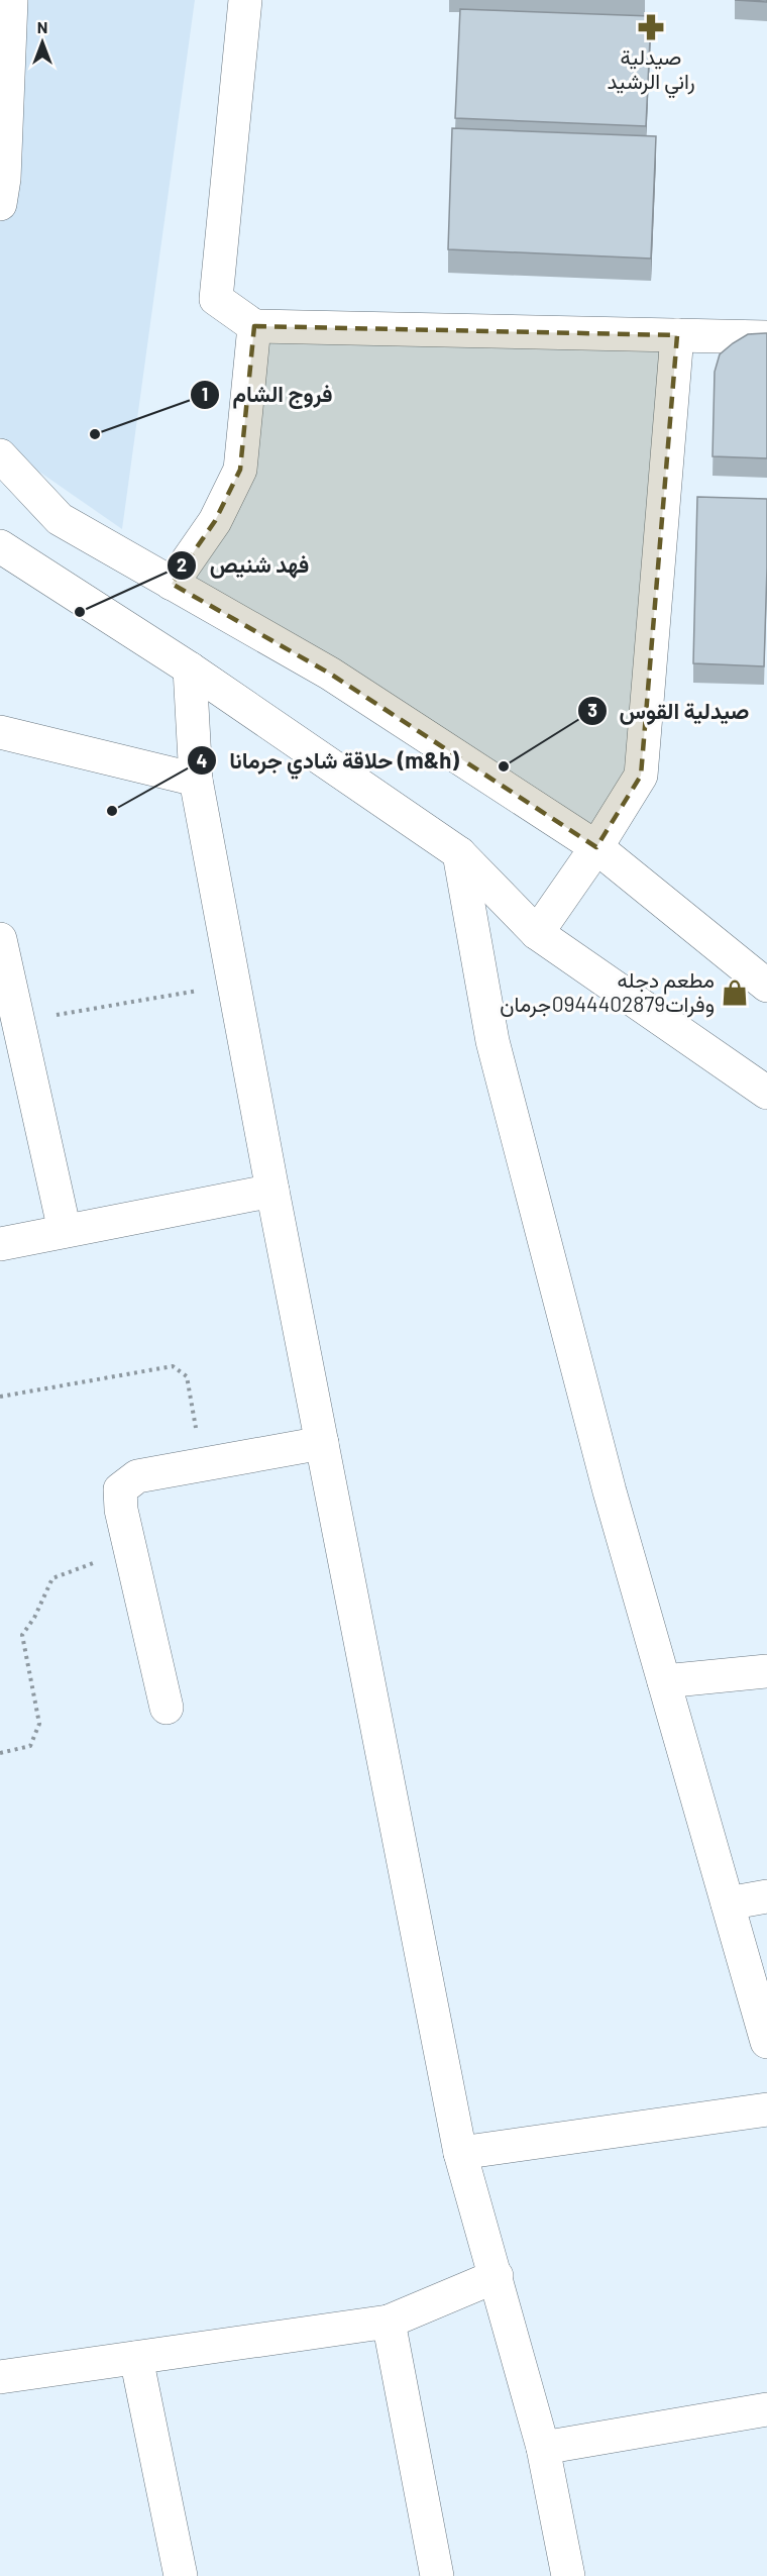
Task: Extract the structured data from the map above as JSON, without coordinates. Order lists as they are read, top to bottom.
{
  "places": {
    "pharmacy": ["صيدلية راني الرشيد"],
    "other": [
      "فروج الشام",
      "فهد شنيص",
      "صيدلية القوس",
      "حلاقة شادي جرمانا (m&h)"
    ],
    "shop": ["مطعم دجله وفرات0944402879جرمان"]
  },
  "north": "top"
}
